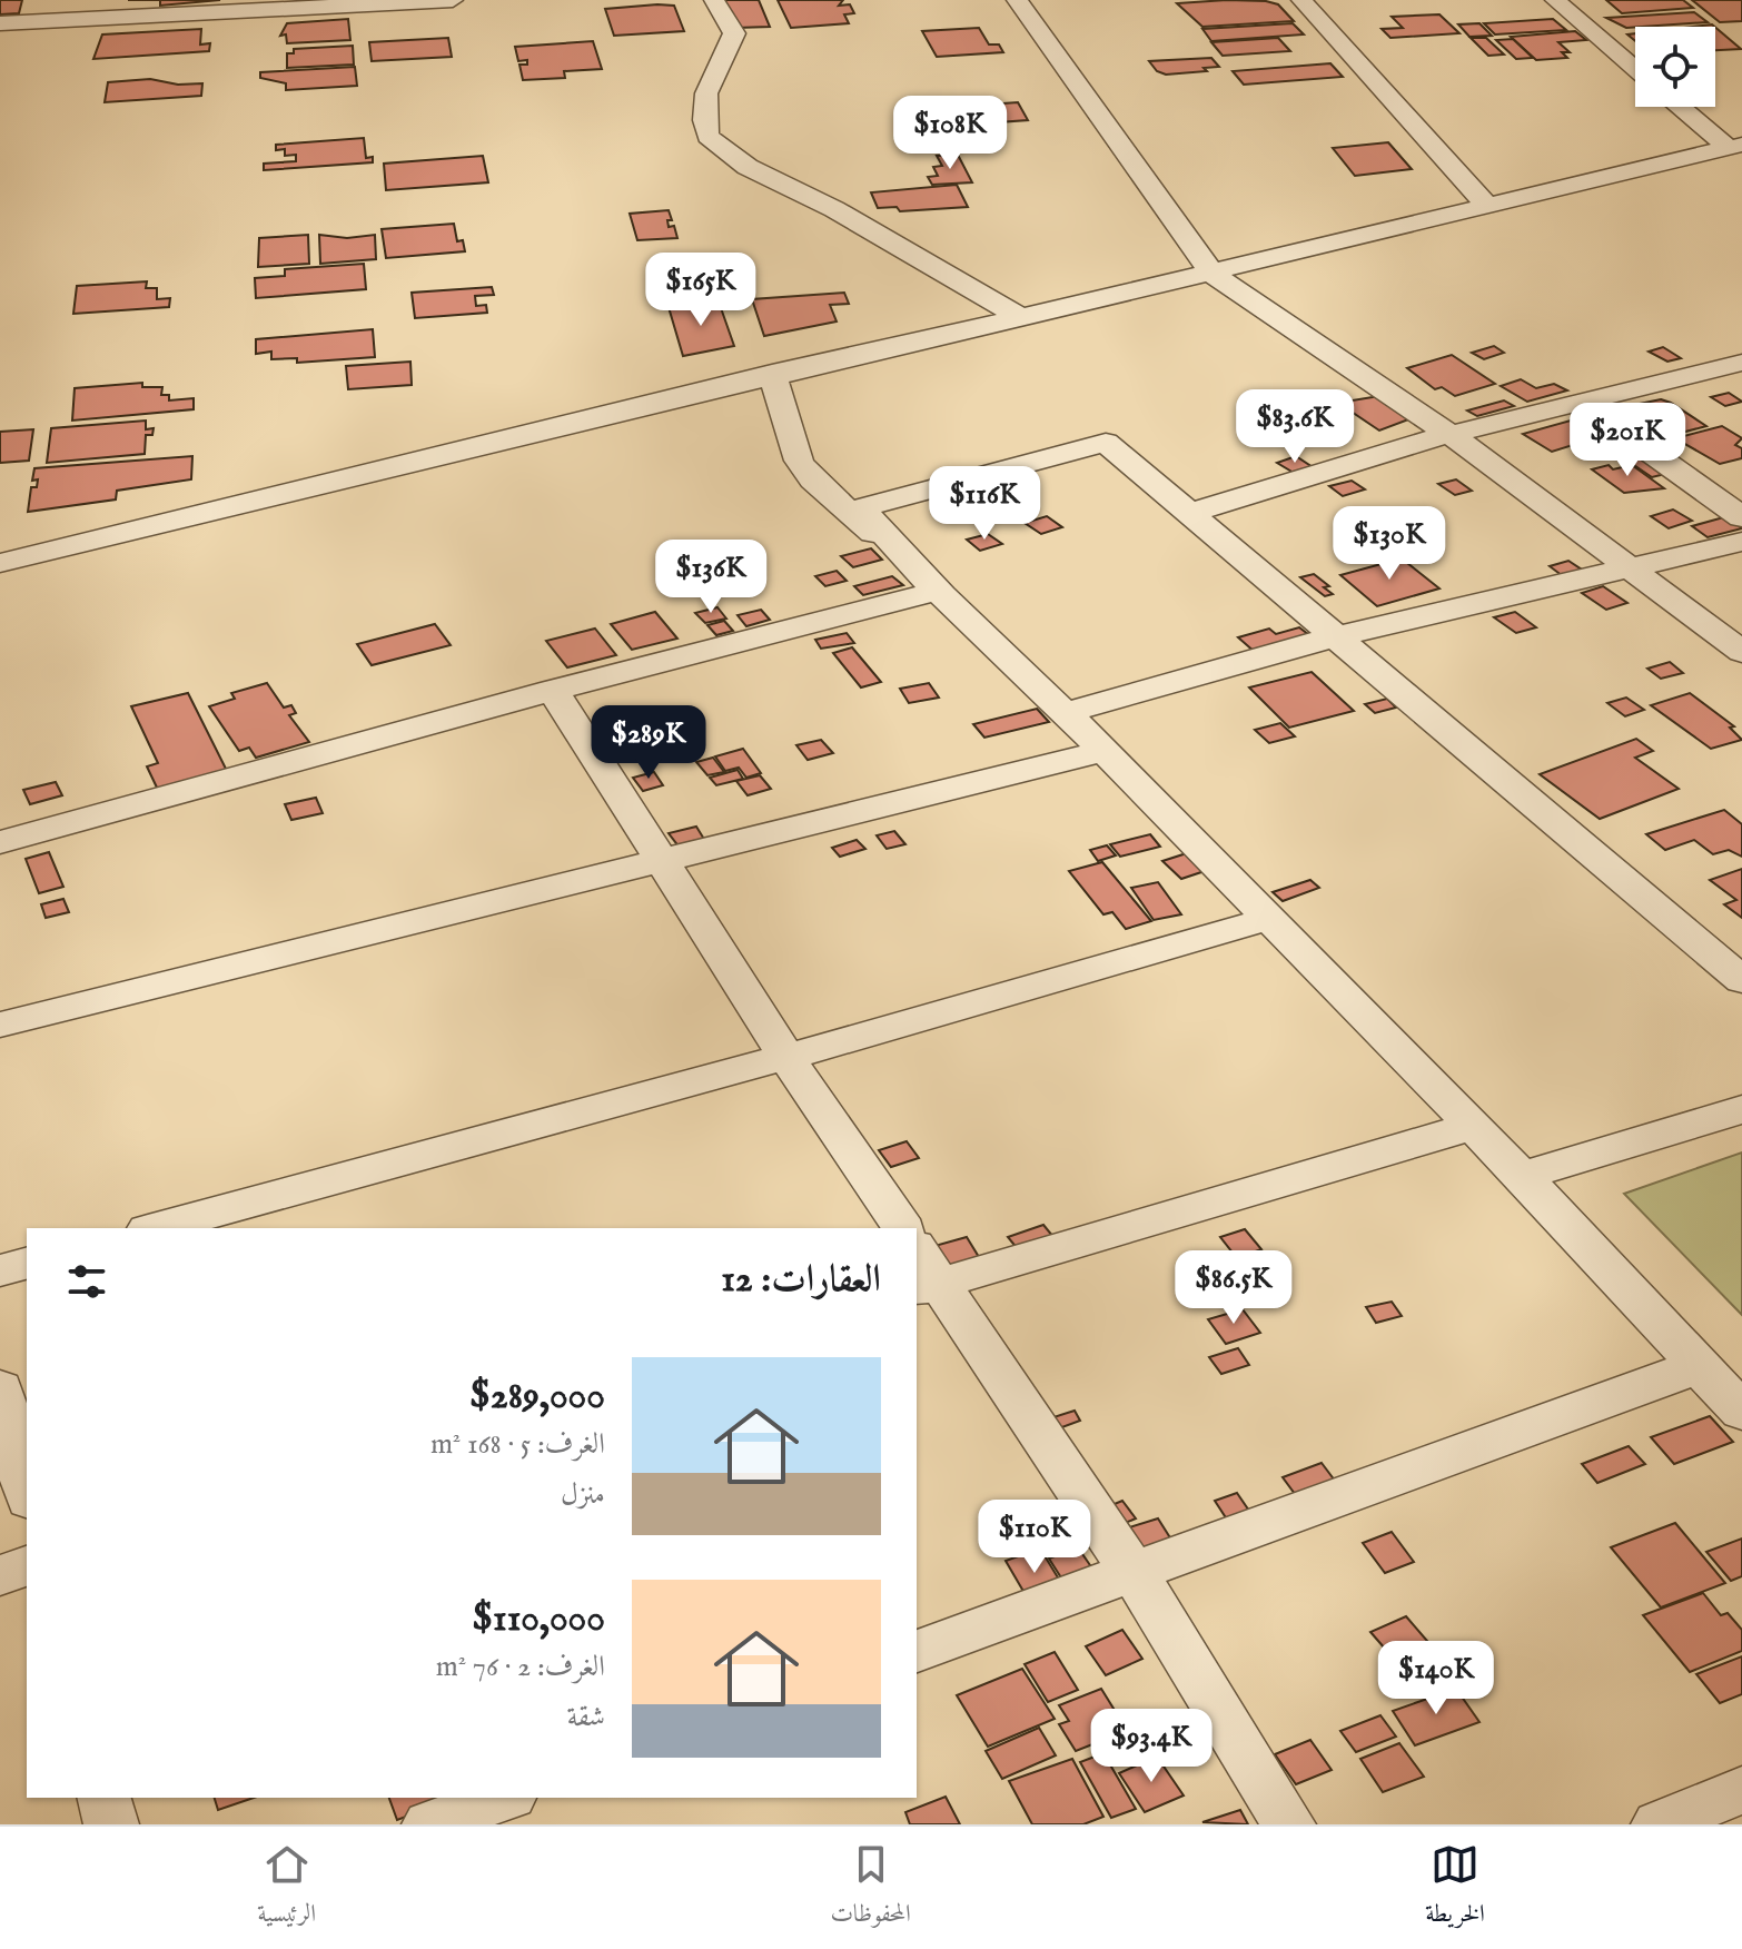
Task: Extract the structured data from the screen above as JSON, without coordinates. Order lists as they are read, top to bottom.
{
  "page": {
    "price": [
      "$108K",
      "$165K",
      "$83.6K",
      "$201K",
      "$116K",
      "$130K",
      "$136K",
      "$289K",
      "$86.5K",
      "$110K",
      "$140K",
      "$93.4K"
    ],
    "heading": "العقارات: 12",
    "list": [
      {
        "name": "$289,000",
        "note": "الغرف: 5 · 168 m² · منزل"
      },
      {
        "name": "$110,000",
        "note": "الغرف: 2 · 76 m² · شقة"
      }
    ],
    "tabs": ["الخريطة", "المحفوظات", "الرئيسية"]
  }
}
